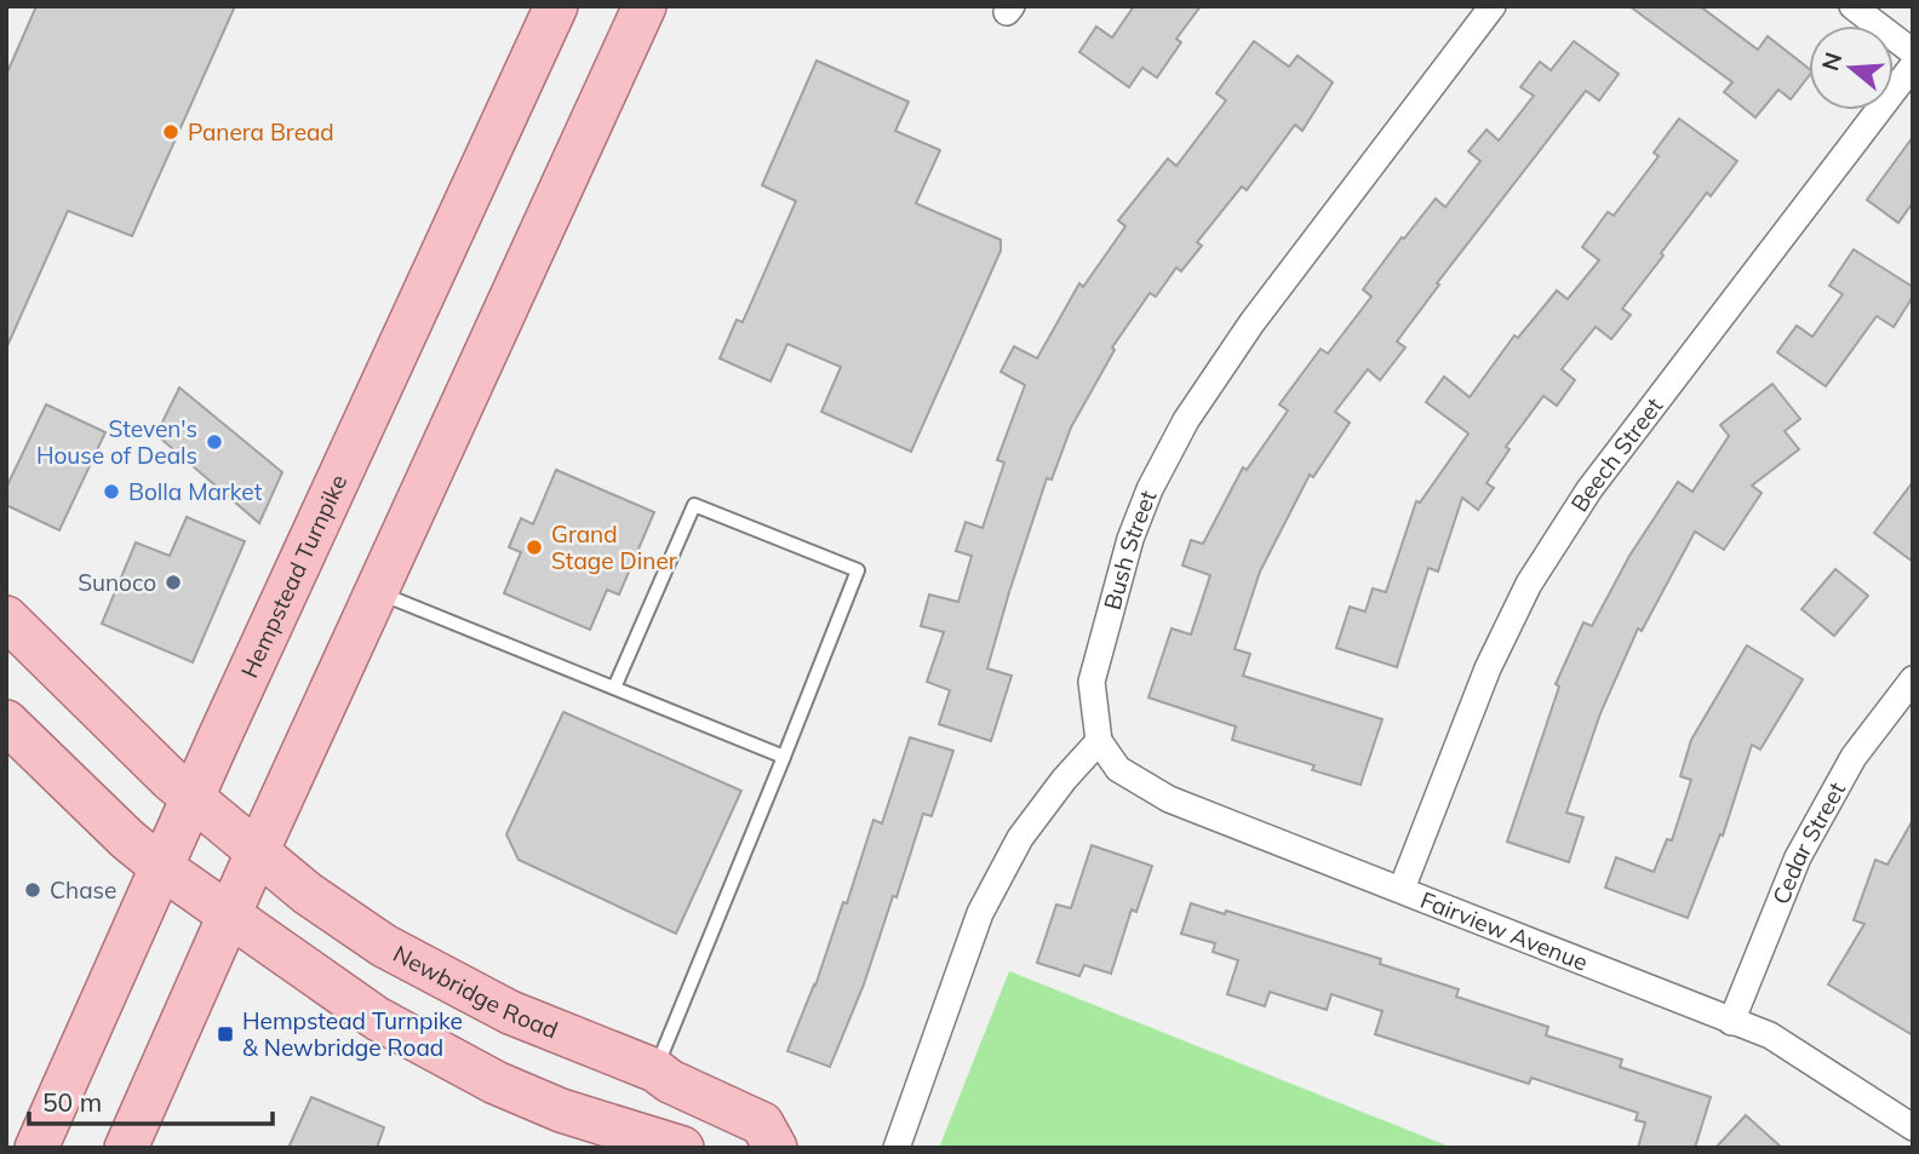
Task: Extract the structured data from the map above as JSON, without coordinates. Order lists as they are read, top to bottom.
{
  "streets": {
    "main road": ["Hempstead Turnpike", "Newbridge Road"],
    "street": [
      "Beech Street",
      "Bush Street",
      "Cedar Street",
      "Fairview Avenue"
    ]
  },
  "crossings": [
    ["Beech Street", "Fairview Avenue"],
    ["Bush Street", "Fairview Avenue"],
    ["Hempstead Turnpike", "Newbridge Road"],
    ["Cedar Street", "Fairview Avenue"]
  ],
  "places": {
    "other": [
      "Panera Bread",
      "Steven's House of Deals",
      "Bolla Market",
      "Grand Stage Diner",
      "Sunoco",
      "Chase"
    ],
    "transit": ["Hempstead Turnpike & Newbridge Road"]
  },
  "scale_bar": "50 m",
  "north": "left"
}
